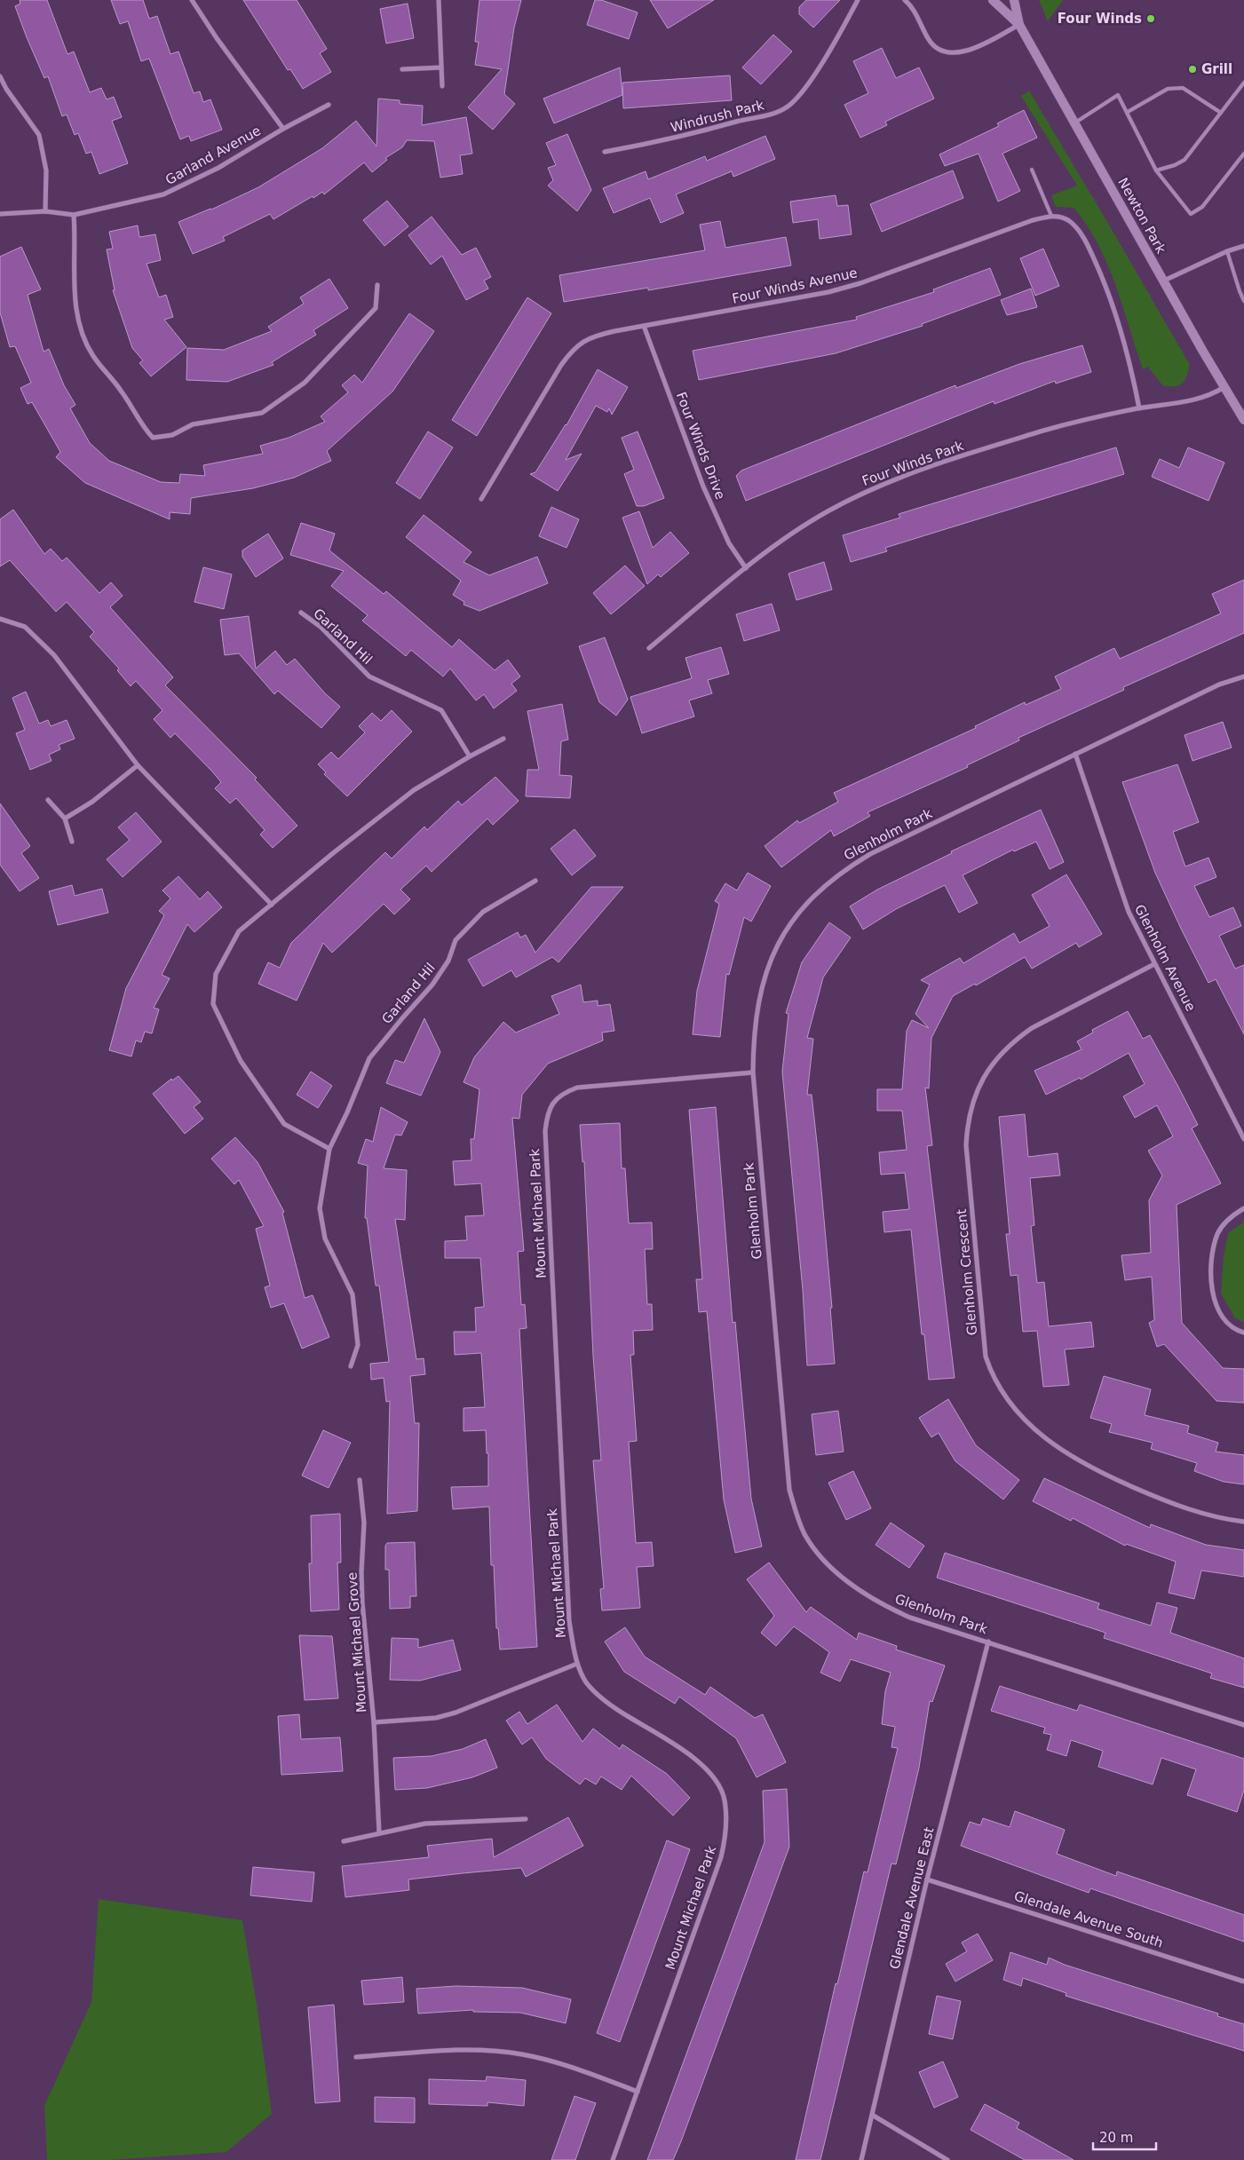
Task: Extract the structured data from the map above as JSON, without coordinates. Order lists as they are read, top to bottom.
{
  "streets": {
    "street": [
      "Windrush Park",
      "Garland Avenue",
      "Newton Park",
      "Four Winds Avenue",
      "Four Winds Drive",
      "Four Winds Park",
      "Garland Hil",
      "Glenholm Park",
      "Glenholm Avenue",
      "Mount Michael Park",
      "Glenholm Crescent",
      "Mount Michael Grove",
      "Glendale Avenue East",
      "Glendale Avenue South"
    ]
  },
  "crossings": [
    ["Newton Park", "Four Winds Park"],
    ["Four Winds Avenue", "Four Winds Drive"],
    ["Four Winds Drive", "Four Winds Park"],
    ["Glenholm Park", "Glenholm Avenue"],
    ["Glenholm Park", "Mount Michael Park"],
    ["Glenholm Park", "Glendale Avenue East"],
    ["Glenholm Avenue", "Glenholm Crescent"],
    ["Mount Michael Park", "Mount Michael Grove"],
    ["Glendale Avenue East", "Glendale Avenue South"]
  ],
  "places": ["Four Winds", "Grill"],
  "scale_bar": "20 m"
}
